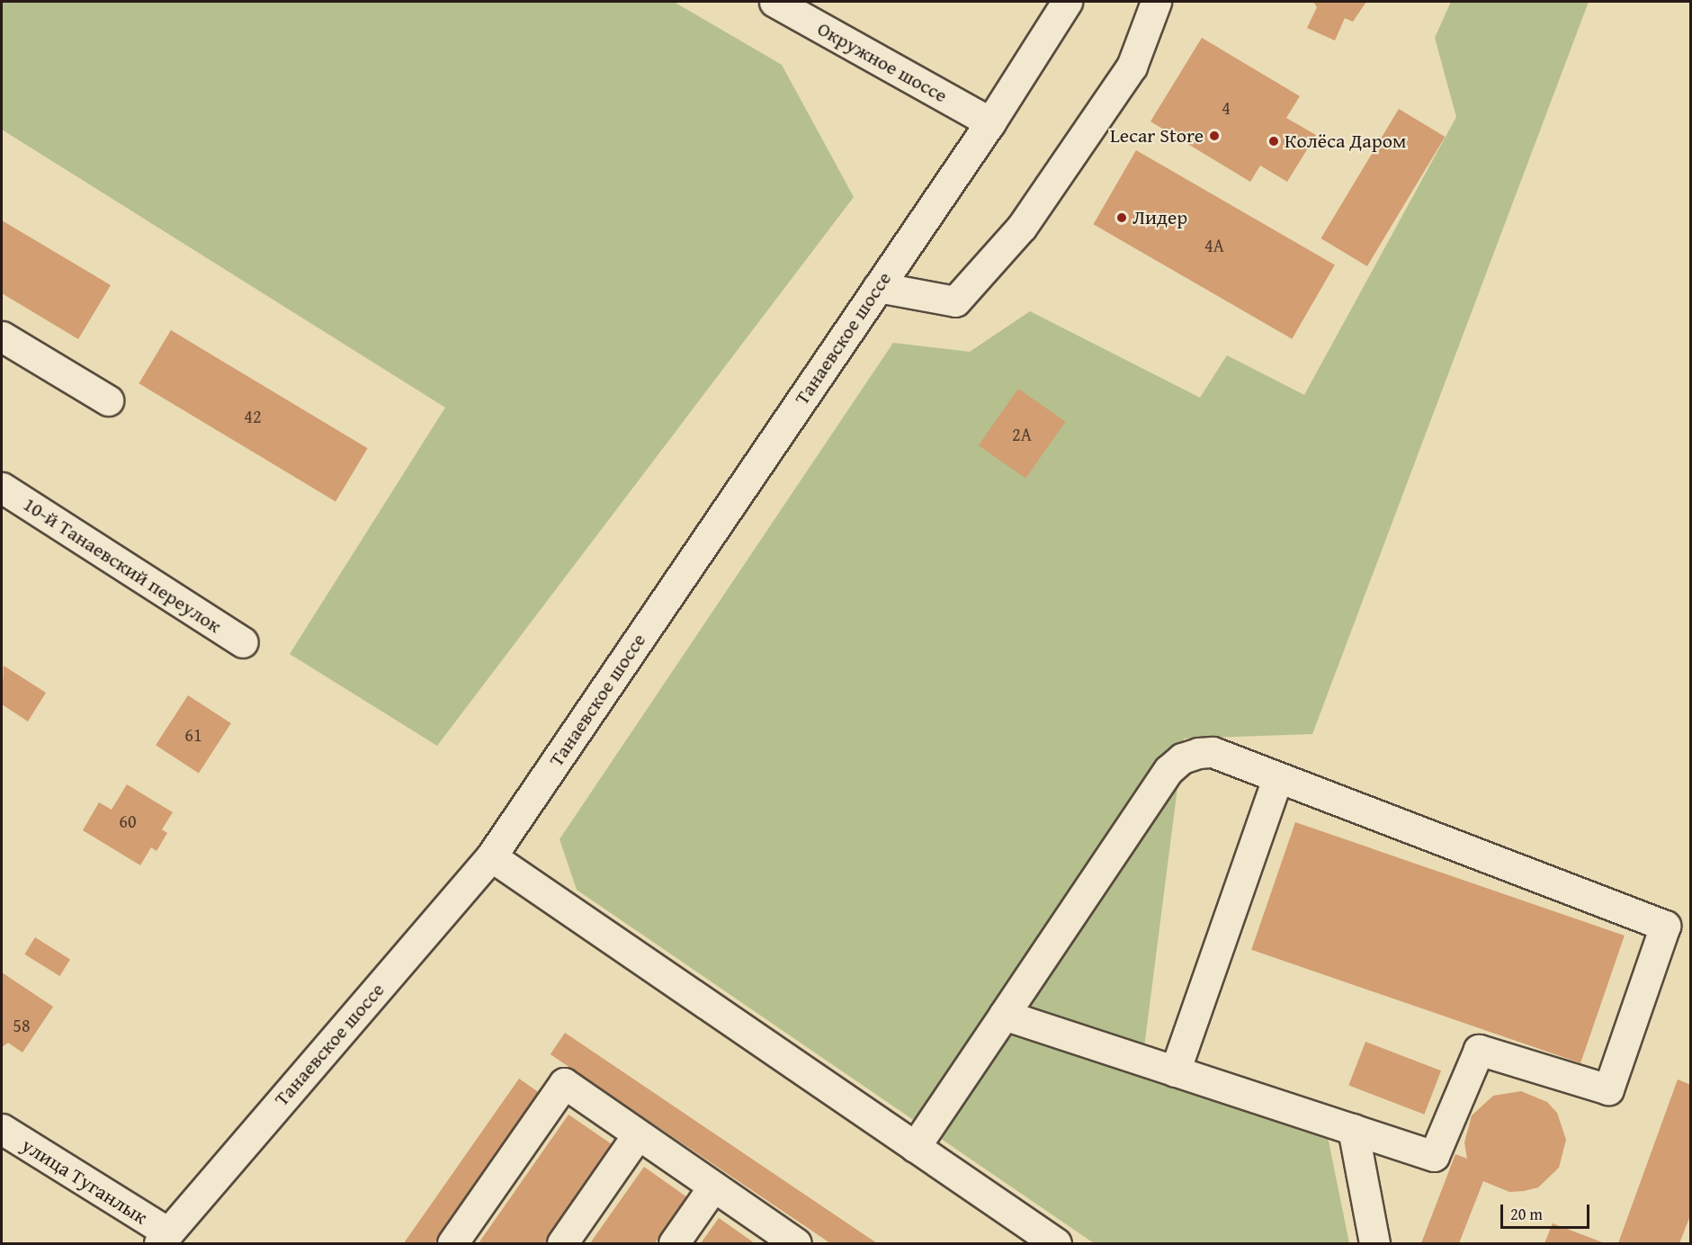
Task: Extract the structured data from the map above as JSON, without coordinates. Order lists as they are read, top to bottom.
{
  "streets": {
    "street": [
      "Окружное шоссе",
      "Танаевское шоссе",
      "10-й Танаевский переулок",
      "улица Туганлык"
    ]
  },
  "crossings": [
    ["Окружное шоссе", "Танаевское шоссе"],
    ["Танаевское шоссе", "улица Туганлык"]
  ],
  "places": ["Lecar Store", "Колёса Даром", "Лидер"],
  "house_numbers": [
    "4",
    "4А",
    "42",
    "2А",
    "61",
    "60",
    "58"
  ],
  "scale_bar": "20 m"
}
